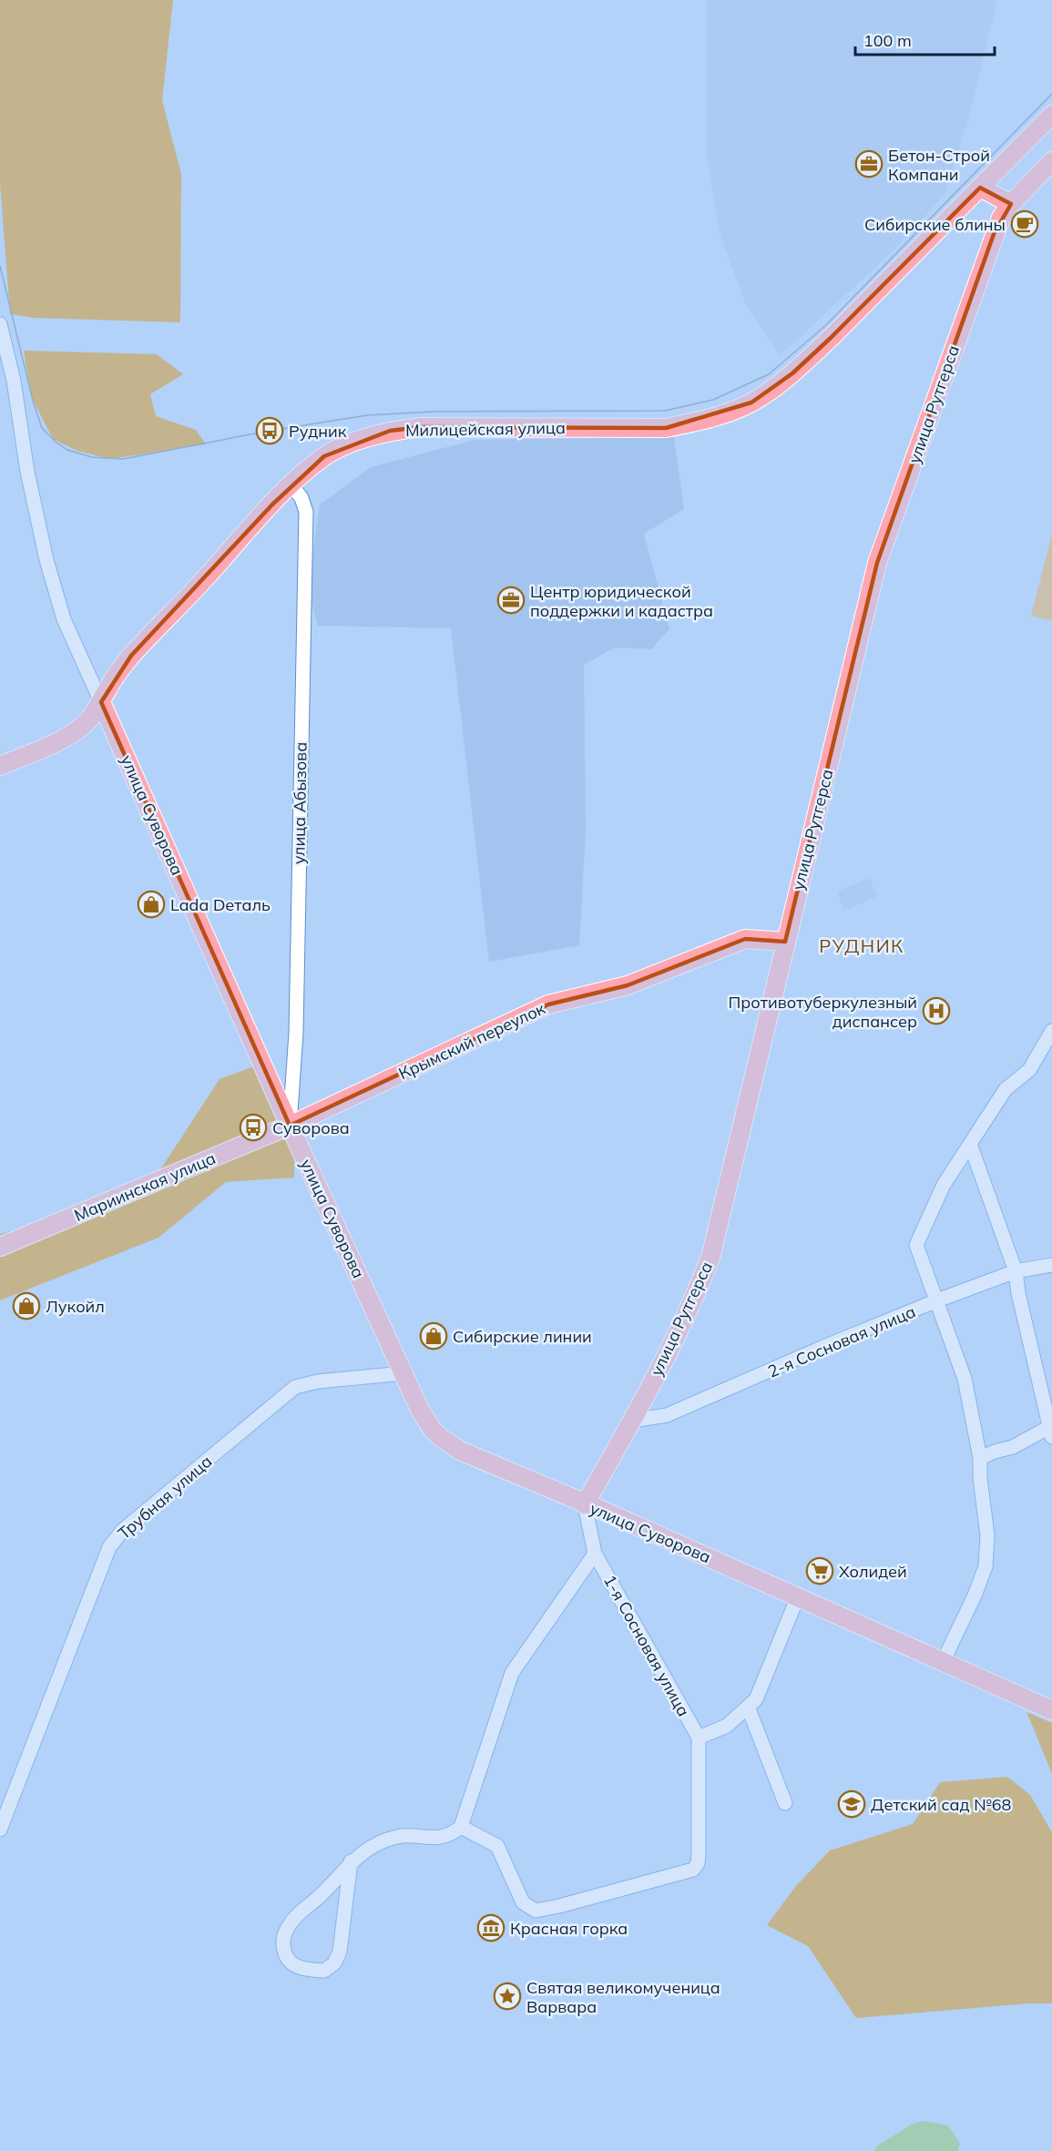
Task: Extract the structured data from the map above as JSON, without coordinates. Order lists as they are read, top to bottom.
{
  "streets": {
    "main road": [
      "улица Рутгерса",
      "Милицейская улица",
      "улица Суворова",
      "Крымский переулок",
      "Мариинская улица"
    ],
    "street": [
      "улица Абызова",
      "2-я Сосновая улица",
      "Трубная улица",
      "1-я Сосновая улица"
    ]
  },
  "crossings": [
    ["улица Рутгерса", "улица Суворова"],
    ["улица Рутгерса", "Крымский переулок"],
    ["улица Рутгерса", "2-я Сосновая улица"],
    ["улица Рутгерса", "1-я Сосновая улица"],
    ["Милицейская улица", "улица Абызова"],
    ["Милицейская улица", "улица Суворова"],
    ["улица Абызова", "улица Суворова"],
    ["улица Абызова", "Крымский переулок"],
    ["улица Абызова", "Мариинская улица"],
    ["улица Суворова", "Крымский переулок"],
    ["улица Суворова", "Мариинская улица"],
    ["улица Суворова", "Трубная улица"],
    ["улица Суворова", "1-я Сосновая улица"],
    ["Крымский переулок", "Мариинская улица"]
  ],
  "districts": ["РУДНИК"],
  "places": {
    "office": ["Бетон-Строй Компани", "Центр юридической поддержки и кадастра"],
    "cafe": ["Сибирские блины"],
    "bus stop": ["Рудник", "Суворова"],
    "shop": ["Lada Dеталь", "Лукойл", "Сибирские линии"],
    "hospital": ["Противотуберкулезный диспансер"],
    "supermarket": ["Холидей"],
    "school or university": ["Детский сад №68"],
    "museum": ["Красная горка"],
    "place": ["Святая великомученица Варвара"]
  },
  "scale_bar": "100 m"
}
